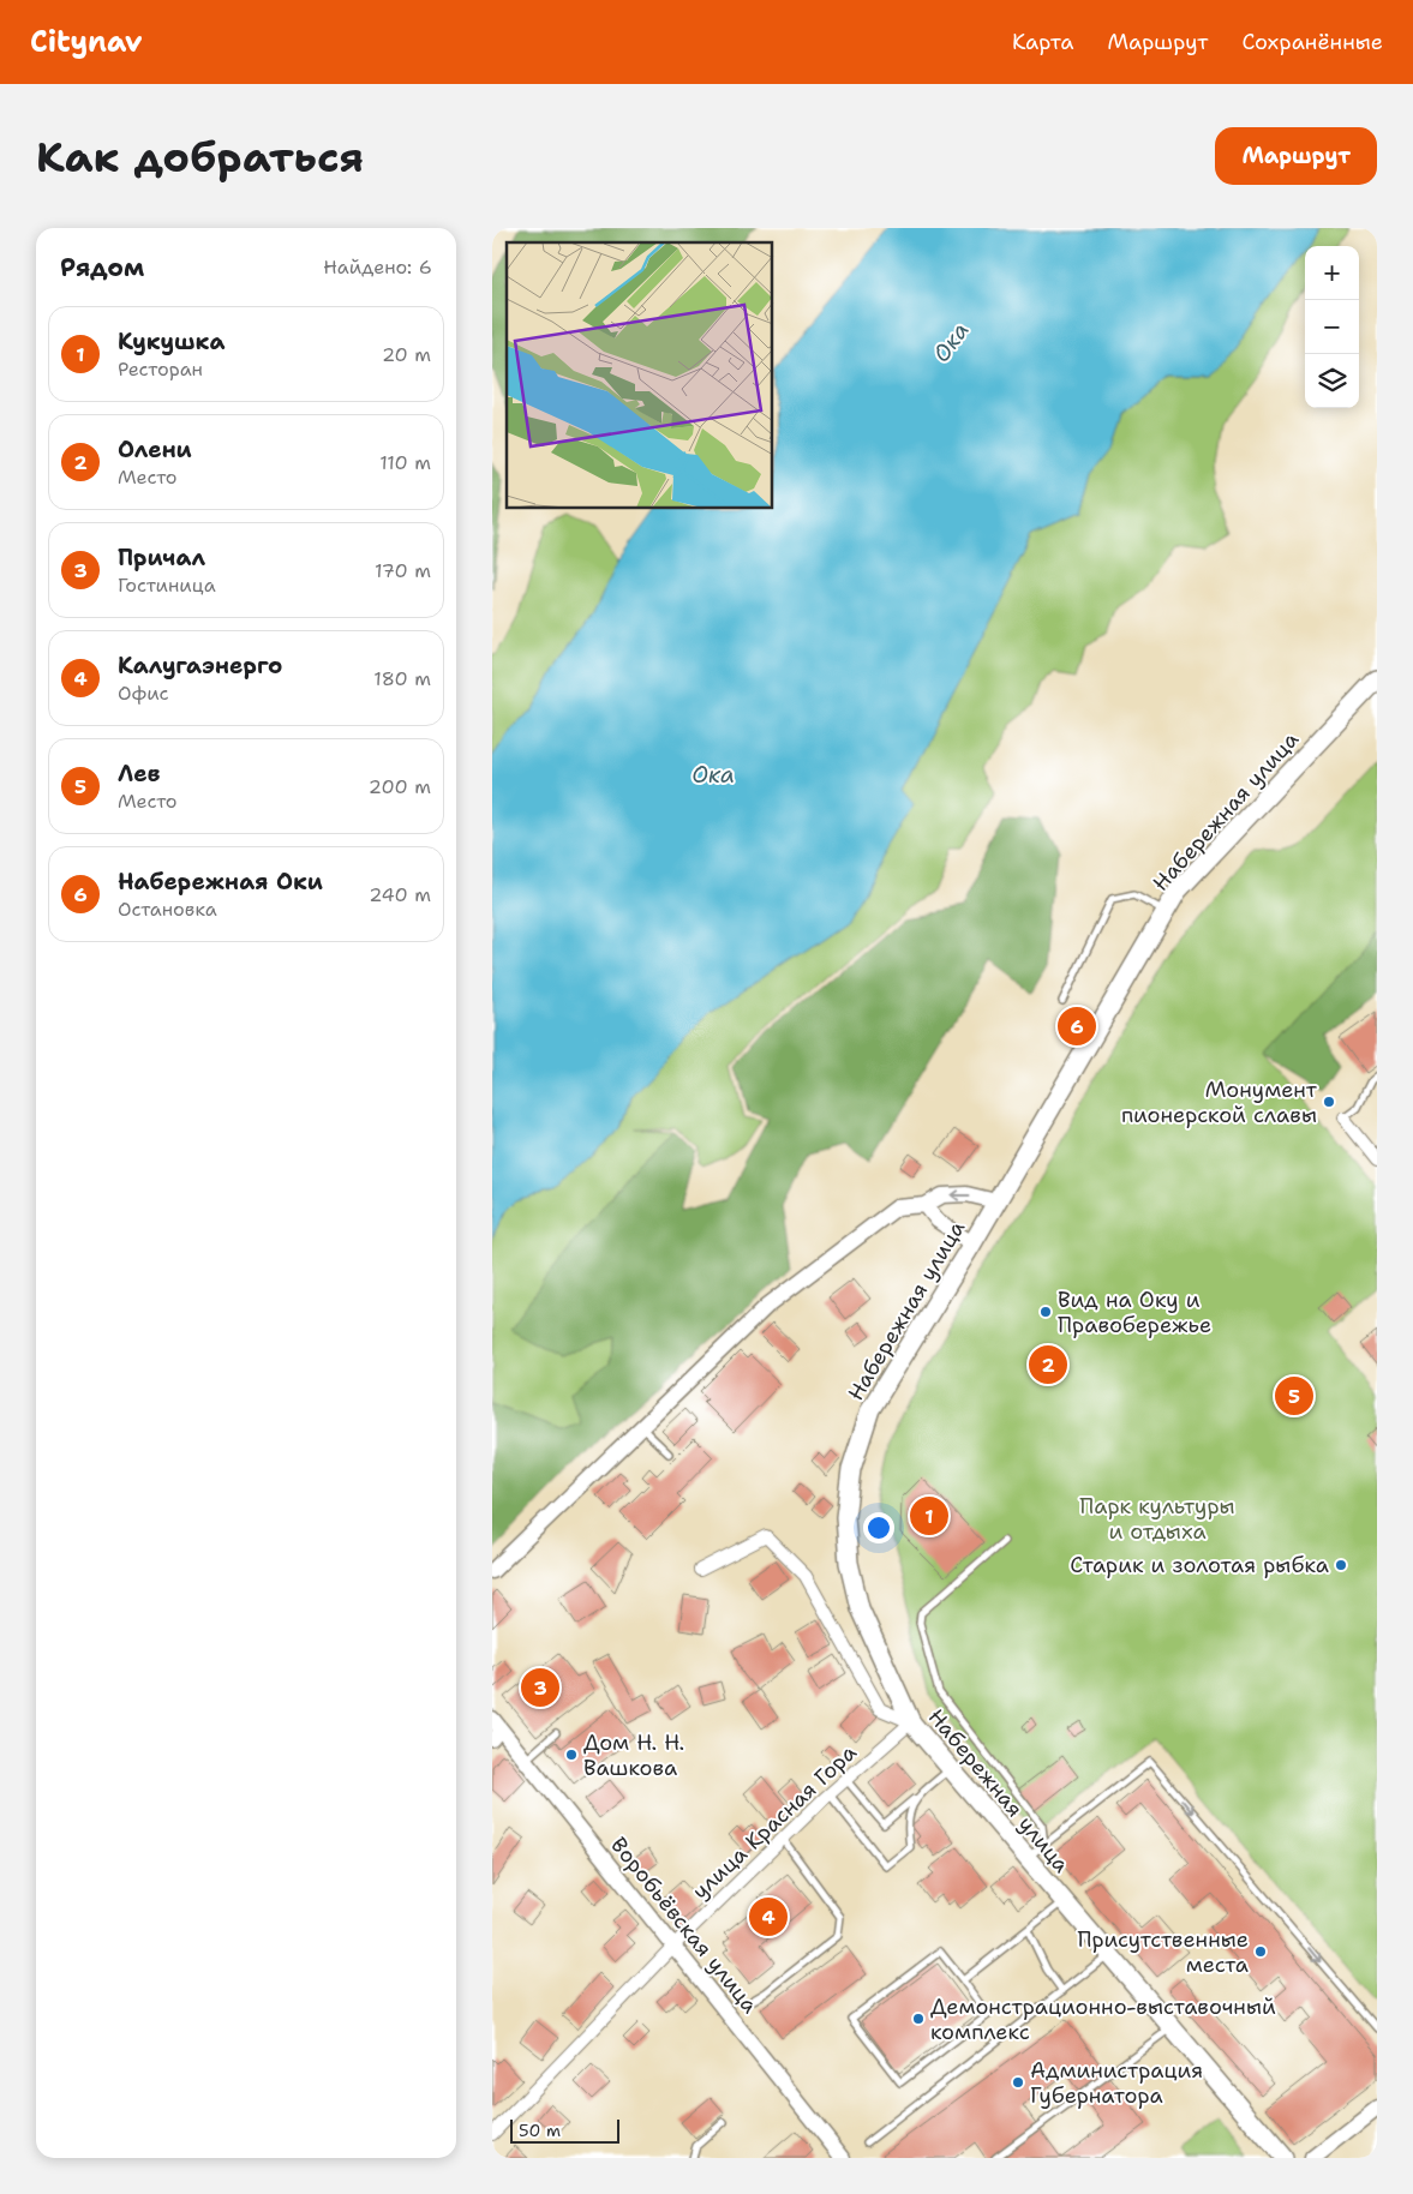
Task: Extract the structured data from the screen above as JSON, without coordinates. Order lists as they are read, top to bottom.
{
  "streets": {
    "main road": ["Набережная улица"],
    "street": ["улица Красная Гора", "Воробьёвская улица"]
  },
  "crossings": [
    ["Набережная улица", "улица Красная Гора"],
    ["улица Красная Гора", "Воробьёвская улица"]
  ],
  "water": ["Ока"],
  "parks": ["Парк культуры и отдыха"],
  "places": [
    "Монумент пионерской славы",
    "Вид на Оку и Правобережье",
    "Старик и золотая рыбка",
    "Дом Н. Н. Вашкова",
    "Присутственные места",
    "Демонстрационно-выставочный комплекс",
    "Администрация Губернатора"
  ],
  "scale_bar": "50 m",
  "page": {
    "header": "Citynav",
    "nav": ["Карта", "Маршрут", "Сохранённые"],
    "buttons": "Маршрут",
    "title": "Как добраться",
    "heading": ["Рядом", "Найдено: 6"],
    "map_buttons": ["+", "−"],
    "list": [
      {
        "mark": "1",
        "name": "Кукушка",
        "note": "Ресторан",
        "value": "20 m"
      },
      {
        "mark": "2",
        "name": "Олени",
        "note": "Место",
        "value": "110 m"
      },
      {
        "mark": "3",
        "name": "Причал",
        "note": "Гостиница",
        "value": "170 m"
      },
      {
        "mark": "4",
        "name": "Калугаэнерго",
        "note": "Офис",
        "value": "180 m"
      },
      {
        "mark": "5",
        "name": "Лев",
        "note": "Место",
        "value": "200 m"
      },
      {
        "mark": "6",
        "name": "Набережная Оки",
        "note": "Остановка",
        "value": "240 m"
      }
    ],
    "pins": [
      "6",
      "2",
      "5",
      "1",
      "3",
      "4"
    ],
    "scale": "50 m"
  }
}
